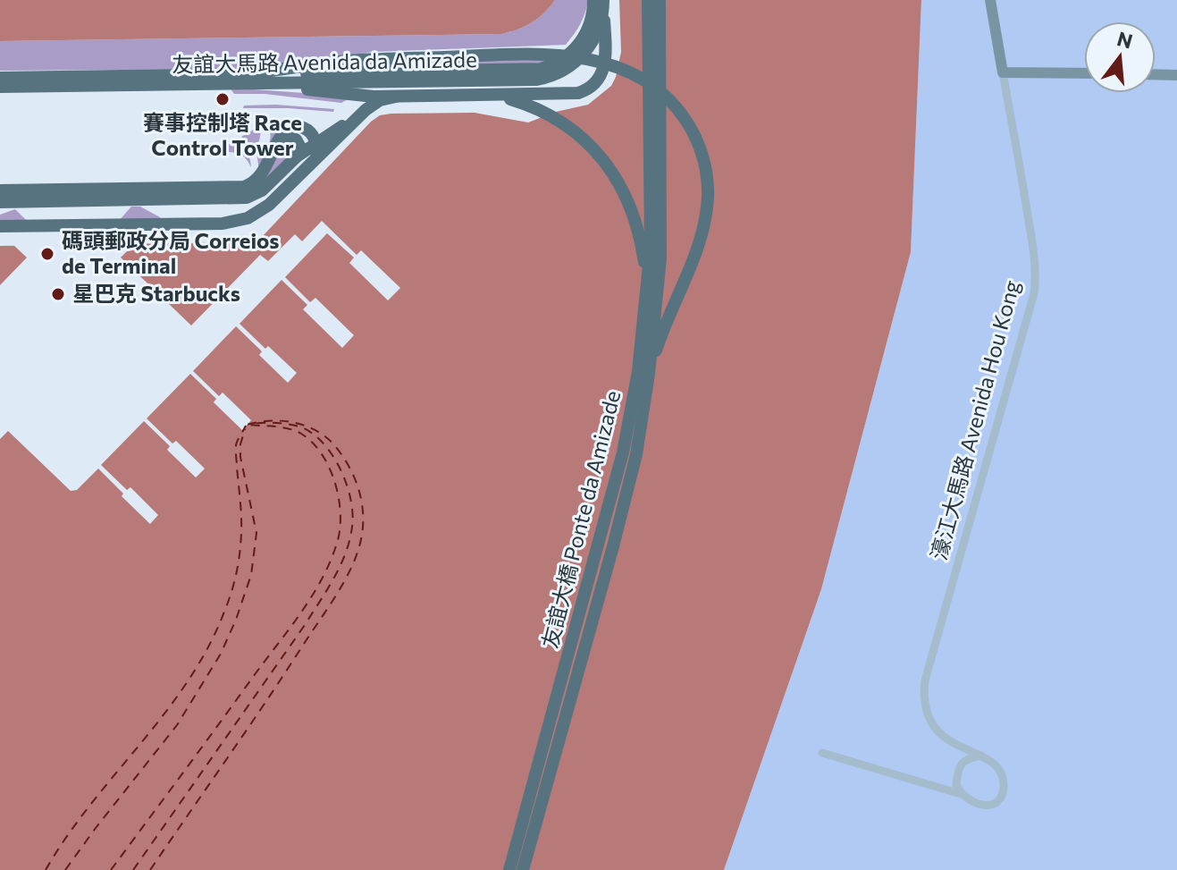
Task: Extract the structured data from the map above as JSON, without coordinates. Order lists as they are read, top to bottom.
{
  "streets": {
    "main road": ["友誼大馬路 Avenida da Amizade", "濠江大馬路 Avenida Hou Kong", "友誼大橋 Ponte da Amizade"]
  },
  "places": ["賽事控制塔 Race Control Tower", "碼頭郵政分局 Correios de Terminal", "星巴克 Starbucks"],
  "north": "top"
}
